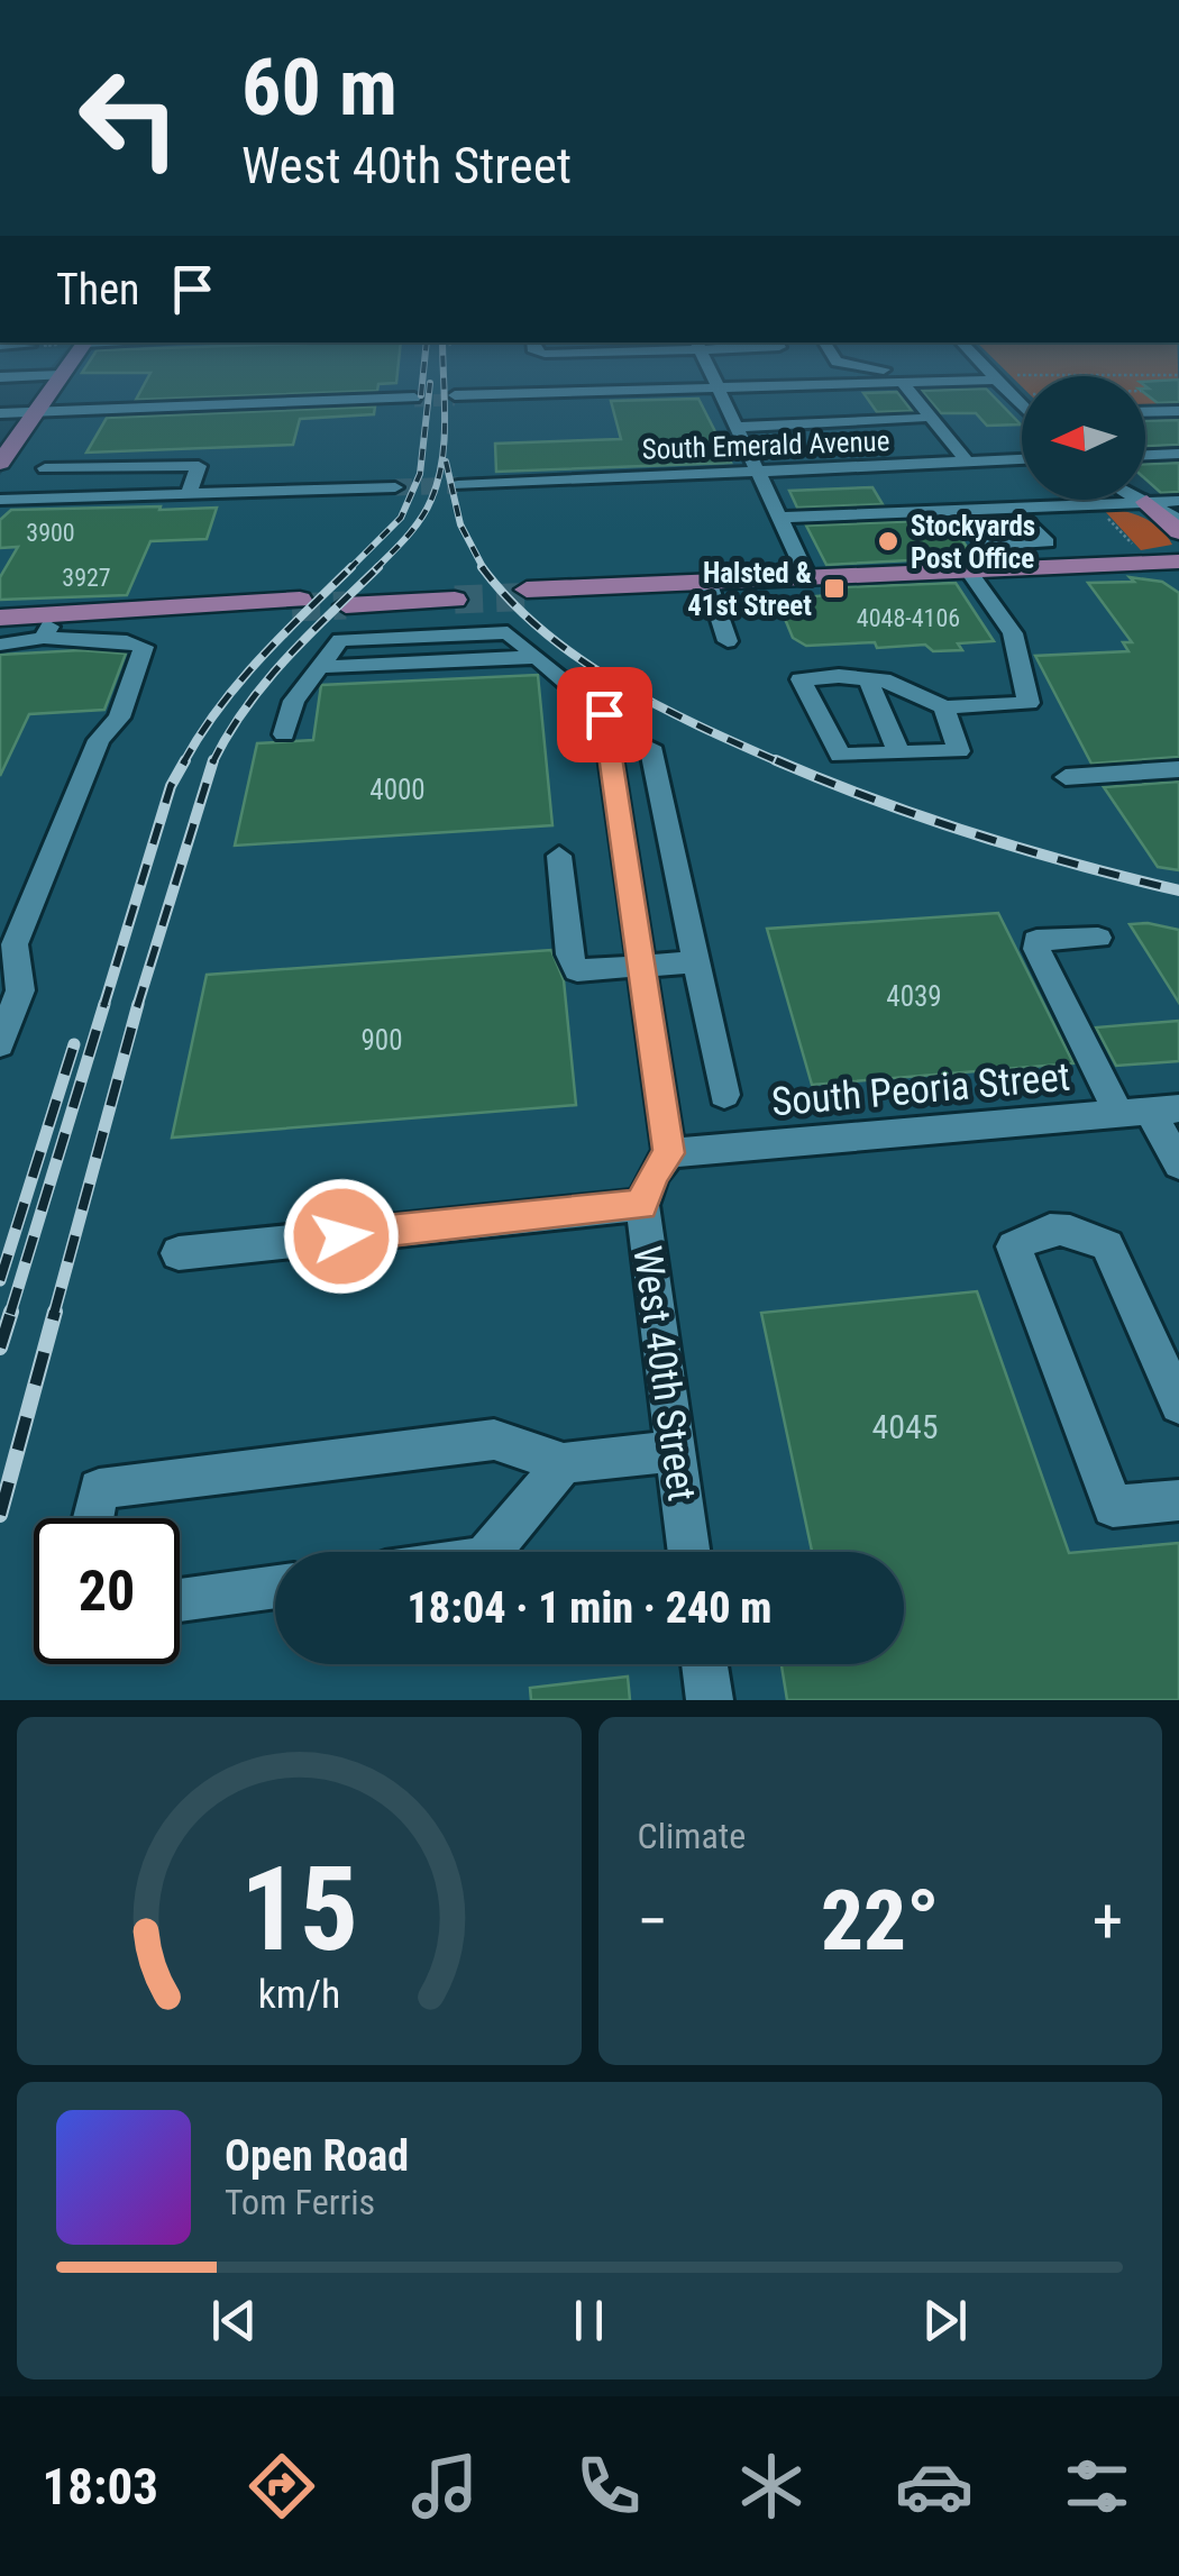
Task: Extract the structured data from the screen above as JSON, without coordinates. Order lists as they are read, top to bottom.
{
  "streets": {
    "street": ["South Emerald Avenue", "South Peoria Street", "West 40th Street"]
  },
  "crossings": [
    ["South Peoria Street", "West 40th Street"]
  ],
  "places": {
    "other": ["Stockyards Post Office"],
    "transit": ["Halsted & 41st Street"]
  },
  "house_numbers": [
    "3900",
    "3927",
    "4048-4106",
    "4000",
    "4039",
    "900",
    "4045"
  ],
  "north": "left",
  "page": {
    "turn": ["60 m", "West 40th Street"],
    "then": "Then",
    "limit": "20",
    "trip": "18:04 · 1 min · 240 m",
    "tile": "Climate",
    "heat": ["−", "22°", "+"],
    "song": ["Open Road", "Tom Ferris"],
    "tabs": "18:03",
    "gauge": ["15", "km/h"]
  }
}
